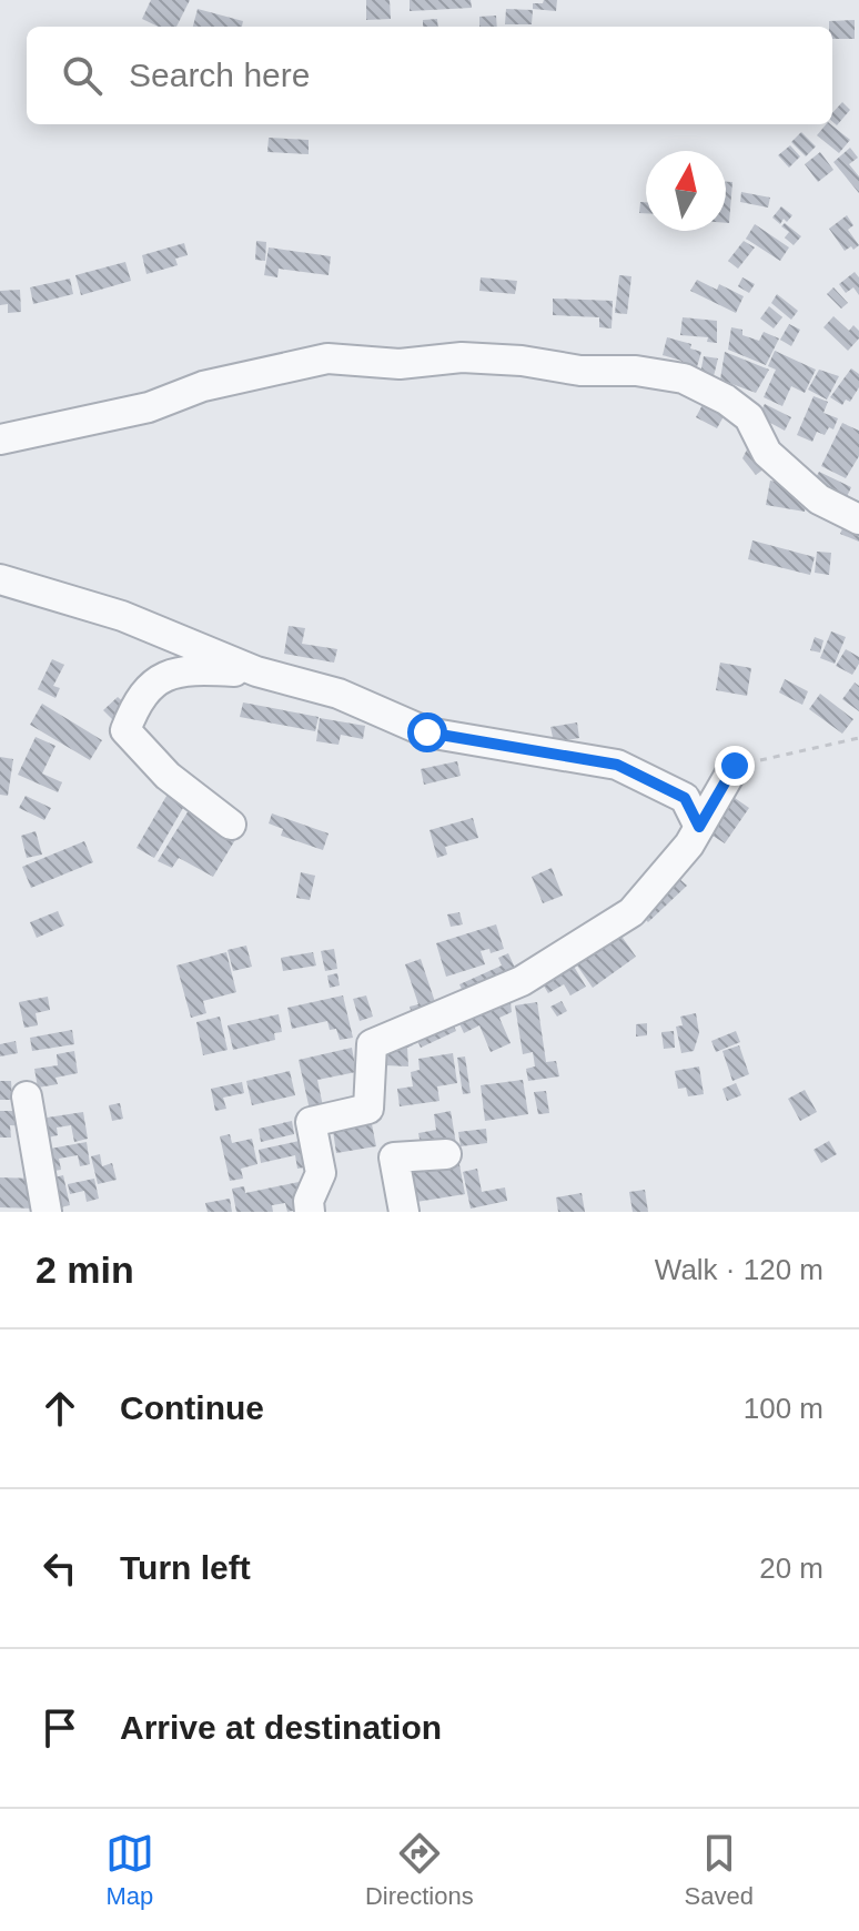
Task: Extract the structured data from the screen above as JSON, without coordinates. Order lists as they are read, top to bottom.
{
  "north": "top",
  "page": {
    "search": "Search here",
    "heading": ["2 min", "Walk · 120 m"],
    "list": [
      ["Continue", "100 m"],
      ["Turn left", "20 m"],
      "Arrive at destination"
    ],
    "nav": ["Map", "Directions", "Saved"]
  }
}
